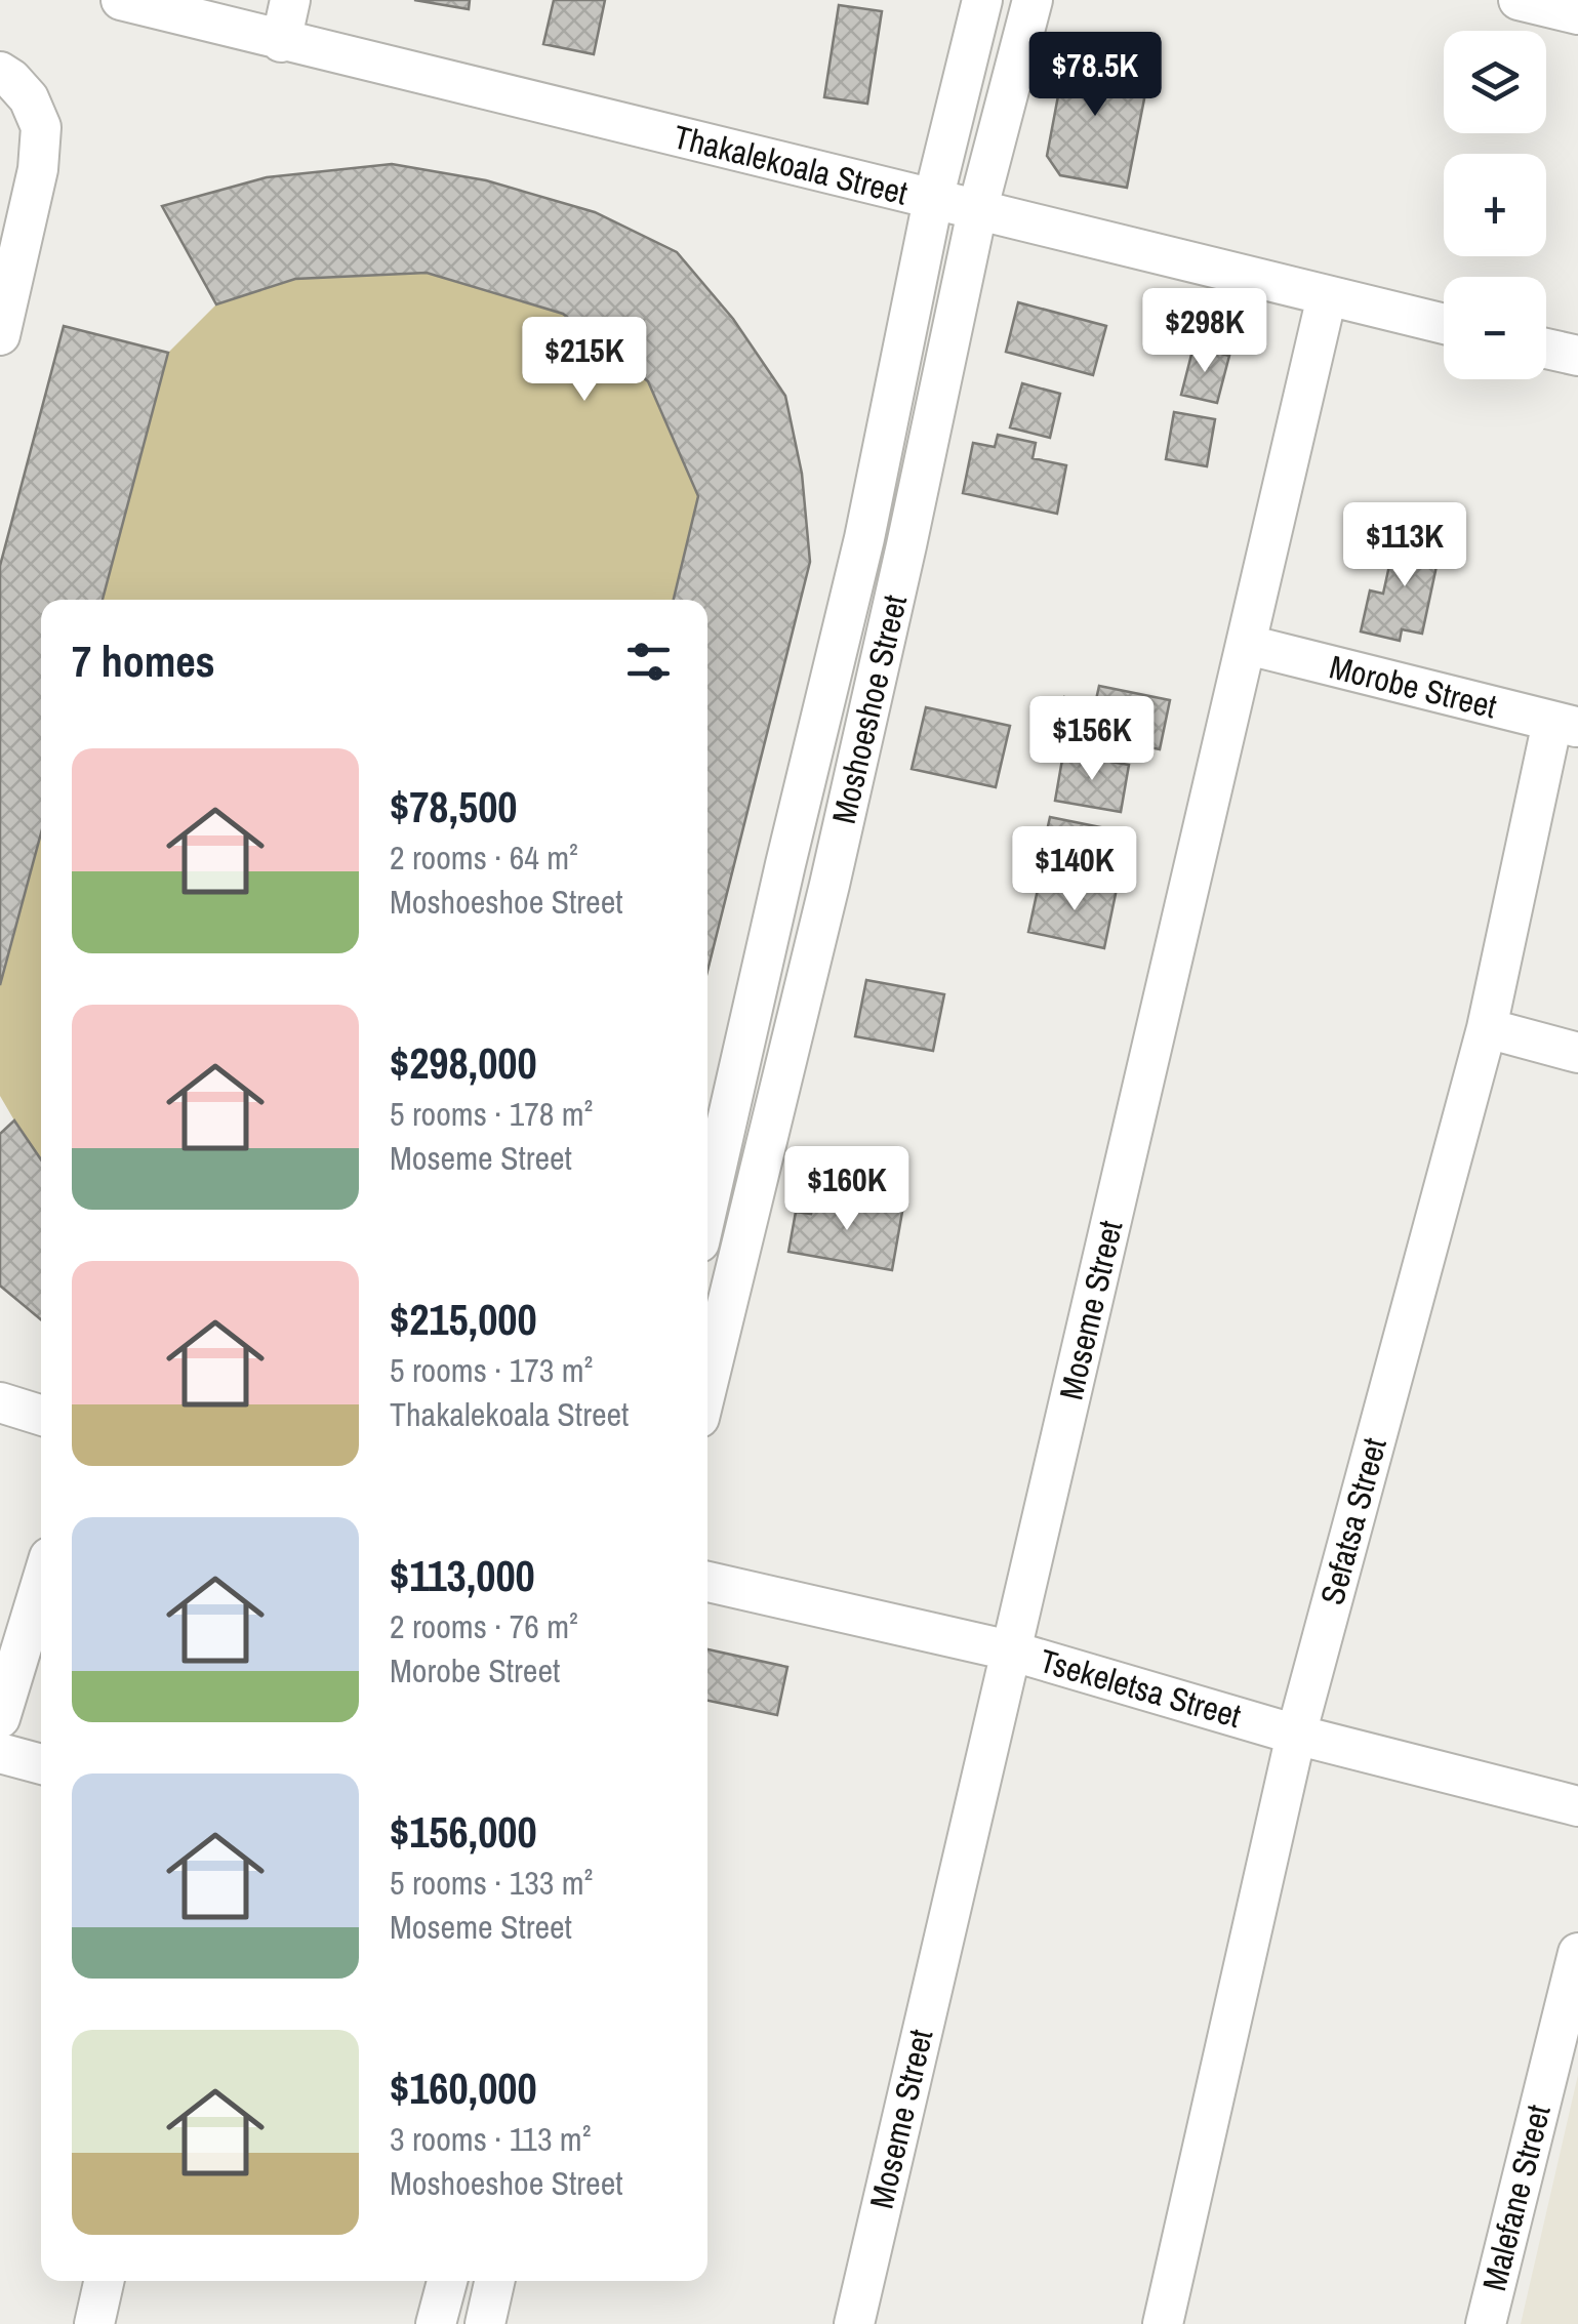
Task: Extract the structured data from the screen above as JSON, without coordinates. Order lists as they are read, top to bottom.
{
  "streets": {
    "street": [
      "Thakalekoala Street",
      "Morobe Street",
      "Moshoeshoe Street",
      "Moseme Street",
      "Sefatsa Street",
      "Tsekeletsa Street",
      "Malefane Street"
    ]
  },
  "crossings": [
    ["Thakalekoala Street", "Moshoeshoe Street"],
    ["Thakalekoala Street", "Moseme Street"],
    ["Morobe Street", "Moseme Street"],
    ["Morobe Street", "Sefatsa Street"],
    ["Moseme Street", "Tsekeletsa Street"],
    ["Sefatsa Street", "Tsekeletsa Street"]
  ],
  "page": {
    "map_buttons": ["+", "−"],
    "price": [
      "$78.5K",
      "$298K",
      "$215K",
      "$113K",
      "$156K",
      "$140K",
      "$160K"
    ],
    "heading": "7 homes",
    "list": [
      {
        "name": "$78,500",
        "note": "2 rooms · 64 m² · Moshoeshoe Street"
      },
      {
        "name": "$298,000",
        "note": "5 rooms · 178 m² · Moseme Street"
      },
      {
        "name": "$215,000",
        "note": "5 rooms · 173 m² · Thakalekoala Street"
      },
      {
        "name": "$113,000",
        "note": "2 rooms · 76 m² · Morobe Street"
      },
      {
        "name": "$156,000",
        "note": "5 rooms · 133 m² · Moseme Street"
      },
      {
        "name": "$160,000",
        "note": "3 rooms · 113 m² · Moshoeshoe Street"
      }
    ]
  }
}
